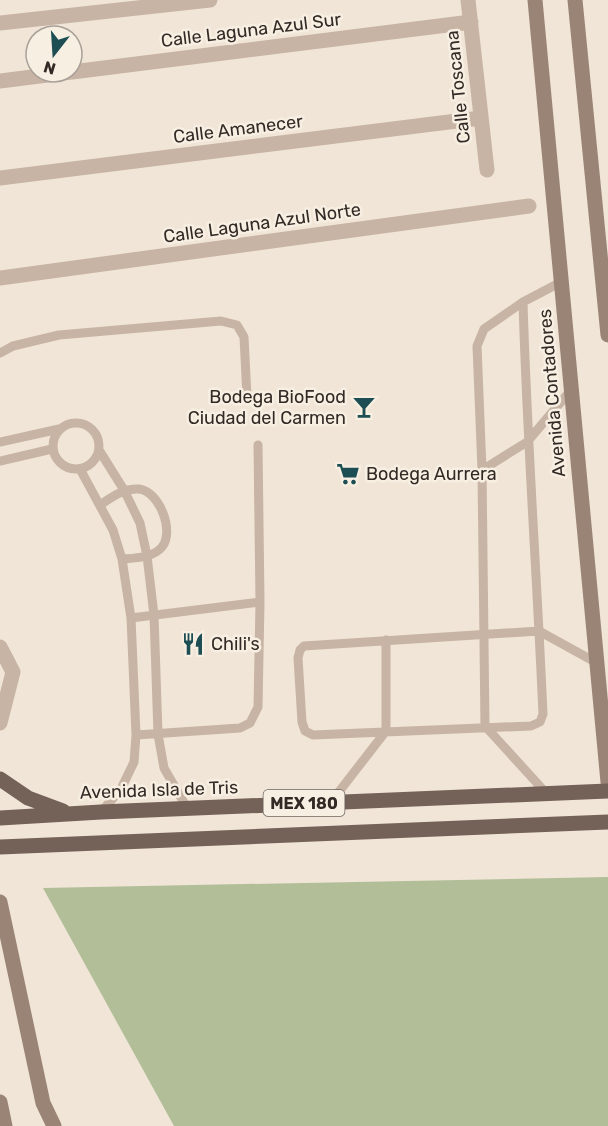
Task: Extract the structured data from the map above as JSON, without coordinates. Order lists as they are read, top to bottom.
{
  "streets": {
    "main road": ["Avenida Contadores", "Avenida Isla de Tris", "MEX 180"],
    "street": [
      "Calle Laguna Azul Sur",
      "Calle Toscana",
      "Calle Amanecer",
      "Calle Laguna Azul Norte"
    ]
  },
  "crossings": [
    ["Calle Laguna Azul Sur", "Calle Toscana"],
    ["Calle Toscana", "Calle Amanecer"]
  ],
  "places": {
    "bar": ["Bodega BioFood Ciudad del Carmen"],
    "supermarket": ["Bodega Aurrera"],
    "restaurant": ["Chili's"]
  },
  "north": "bottom"
}
